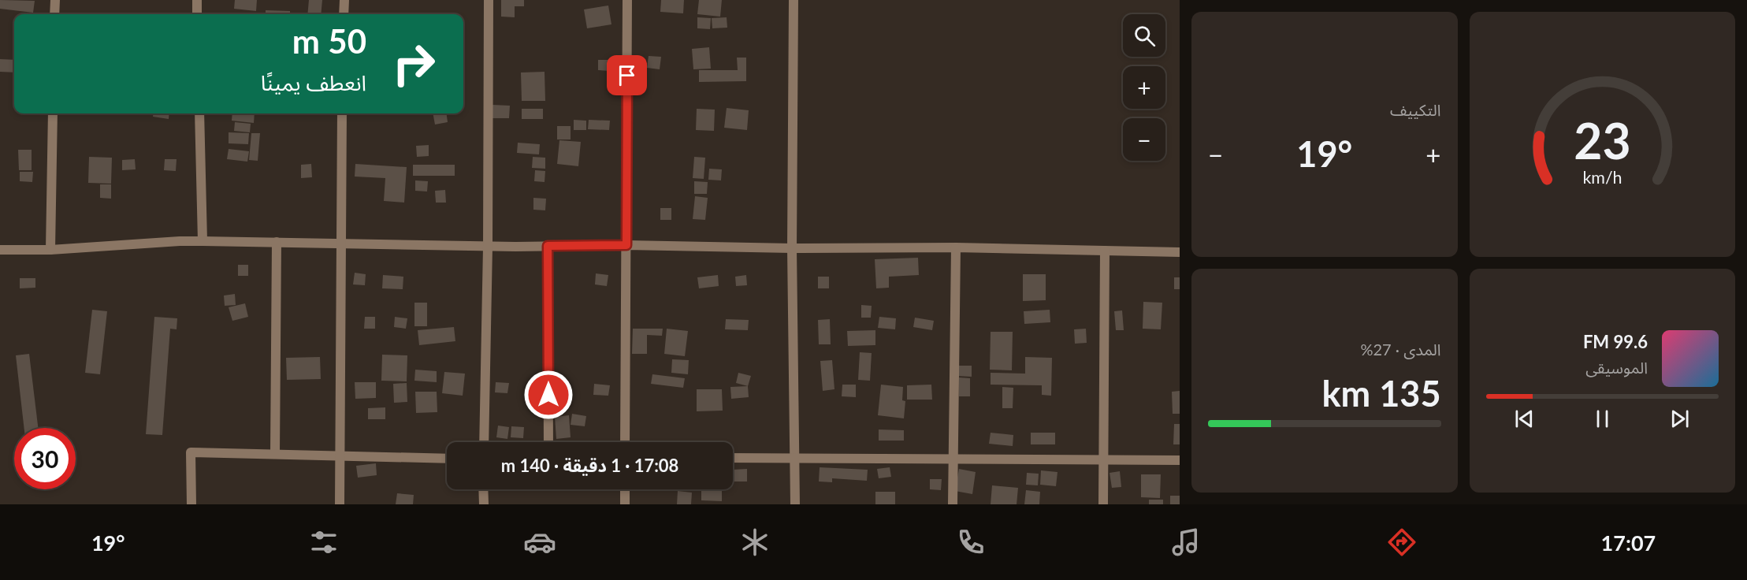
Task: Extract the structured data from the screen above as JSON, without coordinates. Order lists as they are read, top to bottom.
{
  "page": {
    "tile": [
      "التكييف",
      ["المدى · 27%", "135 km"]
    ],
    "map_buttons": ["+", "−"],
    "turn": ["50 m", "انعطف يمينًا"],
    "heat": ["−", "19°", "+"],
    "song": ["99.6 FM", "الموسيقى"],
    "limit": "30",
    "trip": "17:08 · 1 دقيقة · 140 m",
    "tabs": ["17:07", "19°"],
    "gauge": ["23", "km/h"]
  }
}
